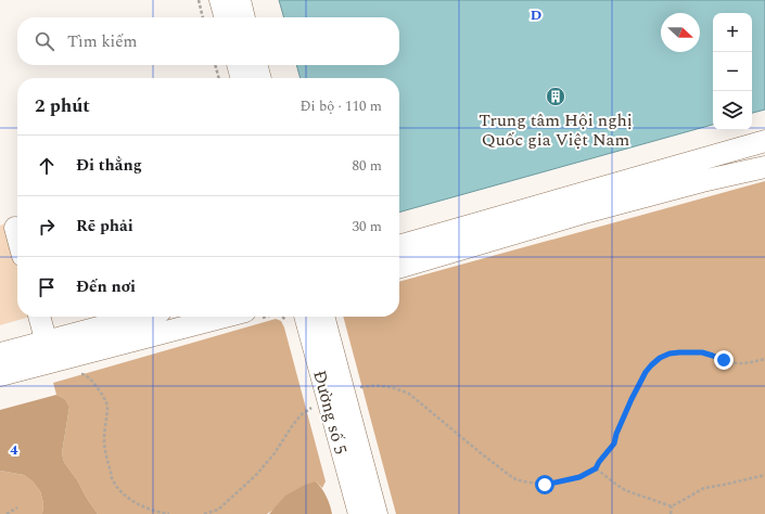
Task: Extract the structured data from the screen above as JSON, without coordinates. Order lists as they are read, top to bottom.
{
  "streets": {
    "lane": ["Đường số 5"]
  },
  "places": {
    "building": ["Trung tâm Hội nghị Quốc gia Việt Nam"]
  },
  "north": "right",
  "page": {
    "map_buttons": ["+", "−"],
    "search": "Tìm kiếm",
    "heading": ["2 phút", "Đi bộ · 110 m"],
    "list": [
      ["Đi thẳng", "80 m"],
      ["Rẽ phải", "30 m"],
      "Đến nơi"
    ]
  },
  "grid": {
    "columns": ["D"],
    "rows": ["4"]
  }
}
